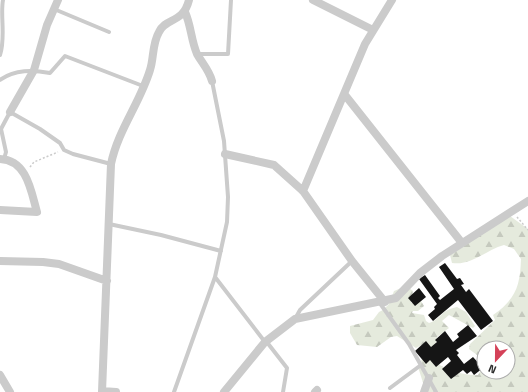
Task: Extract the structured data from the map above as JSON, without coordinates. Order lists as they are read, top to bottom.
{
  "north": "bottom"
}
